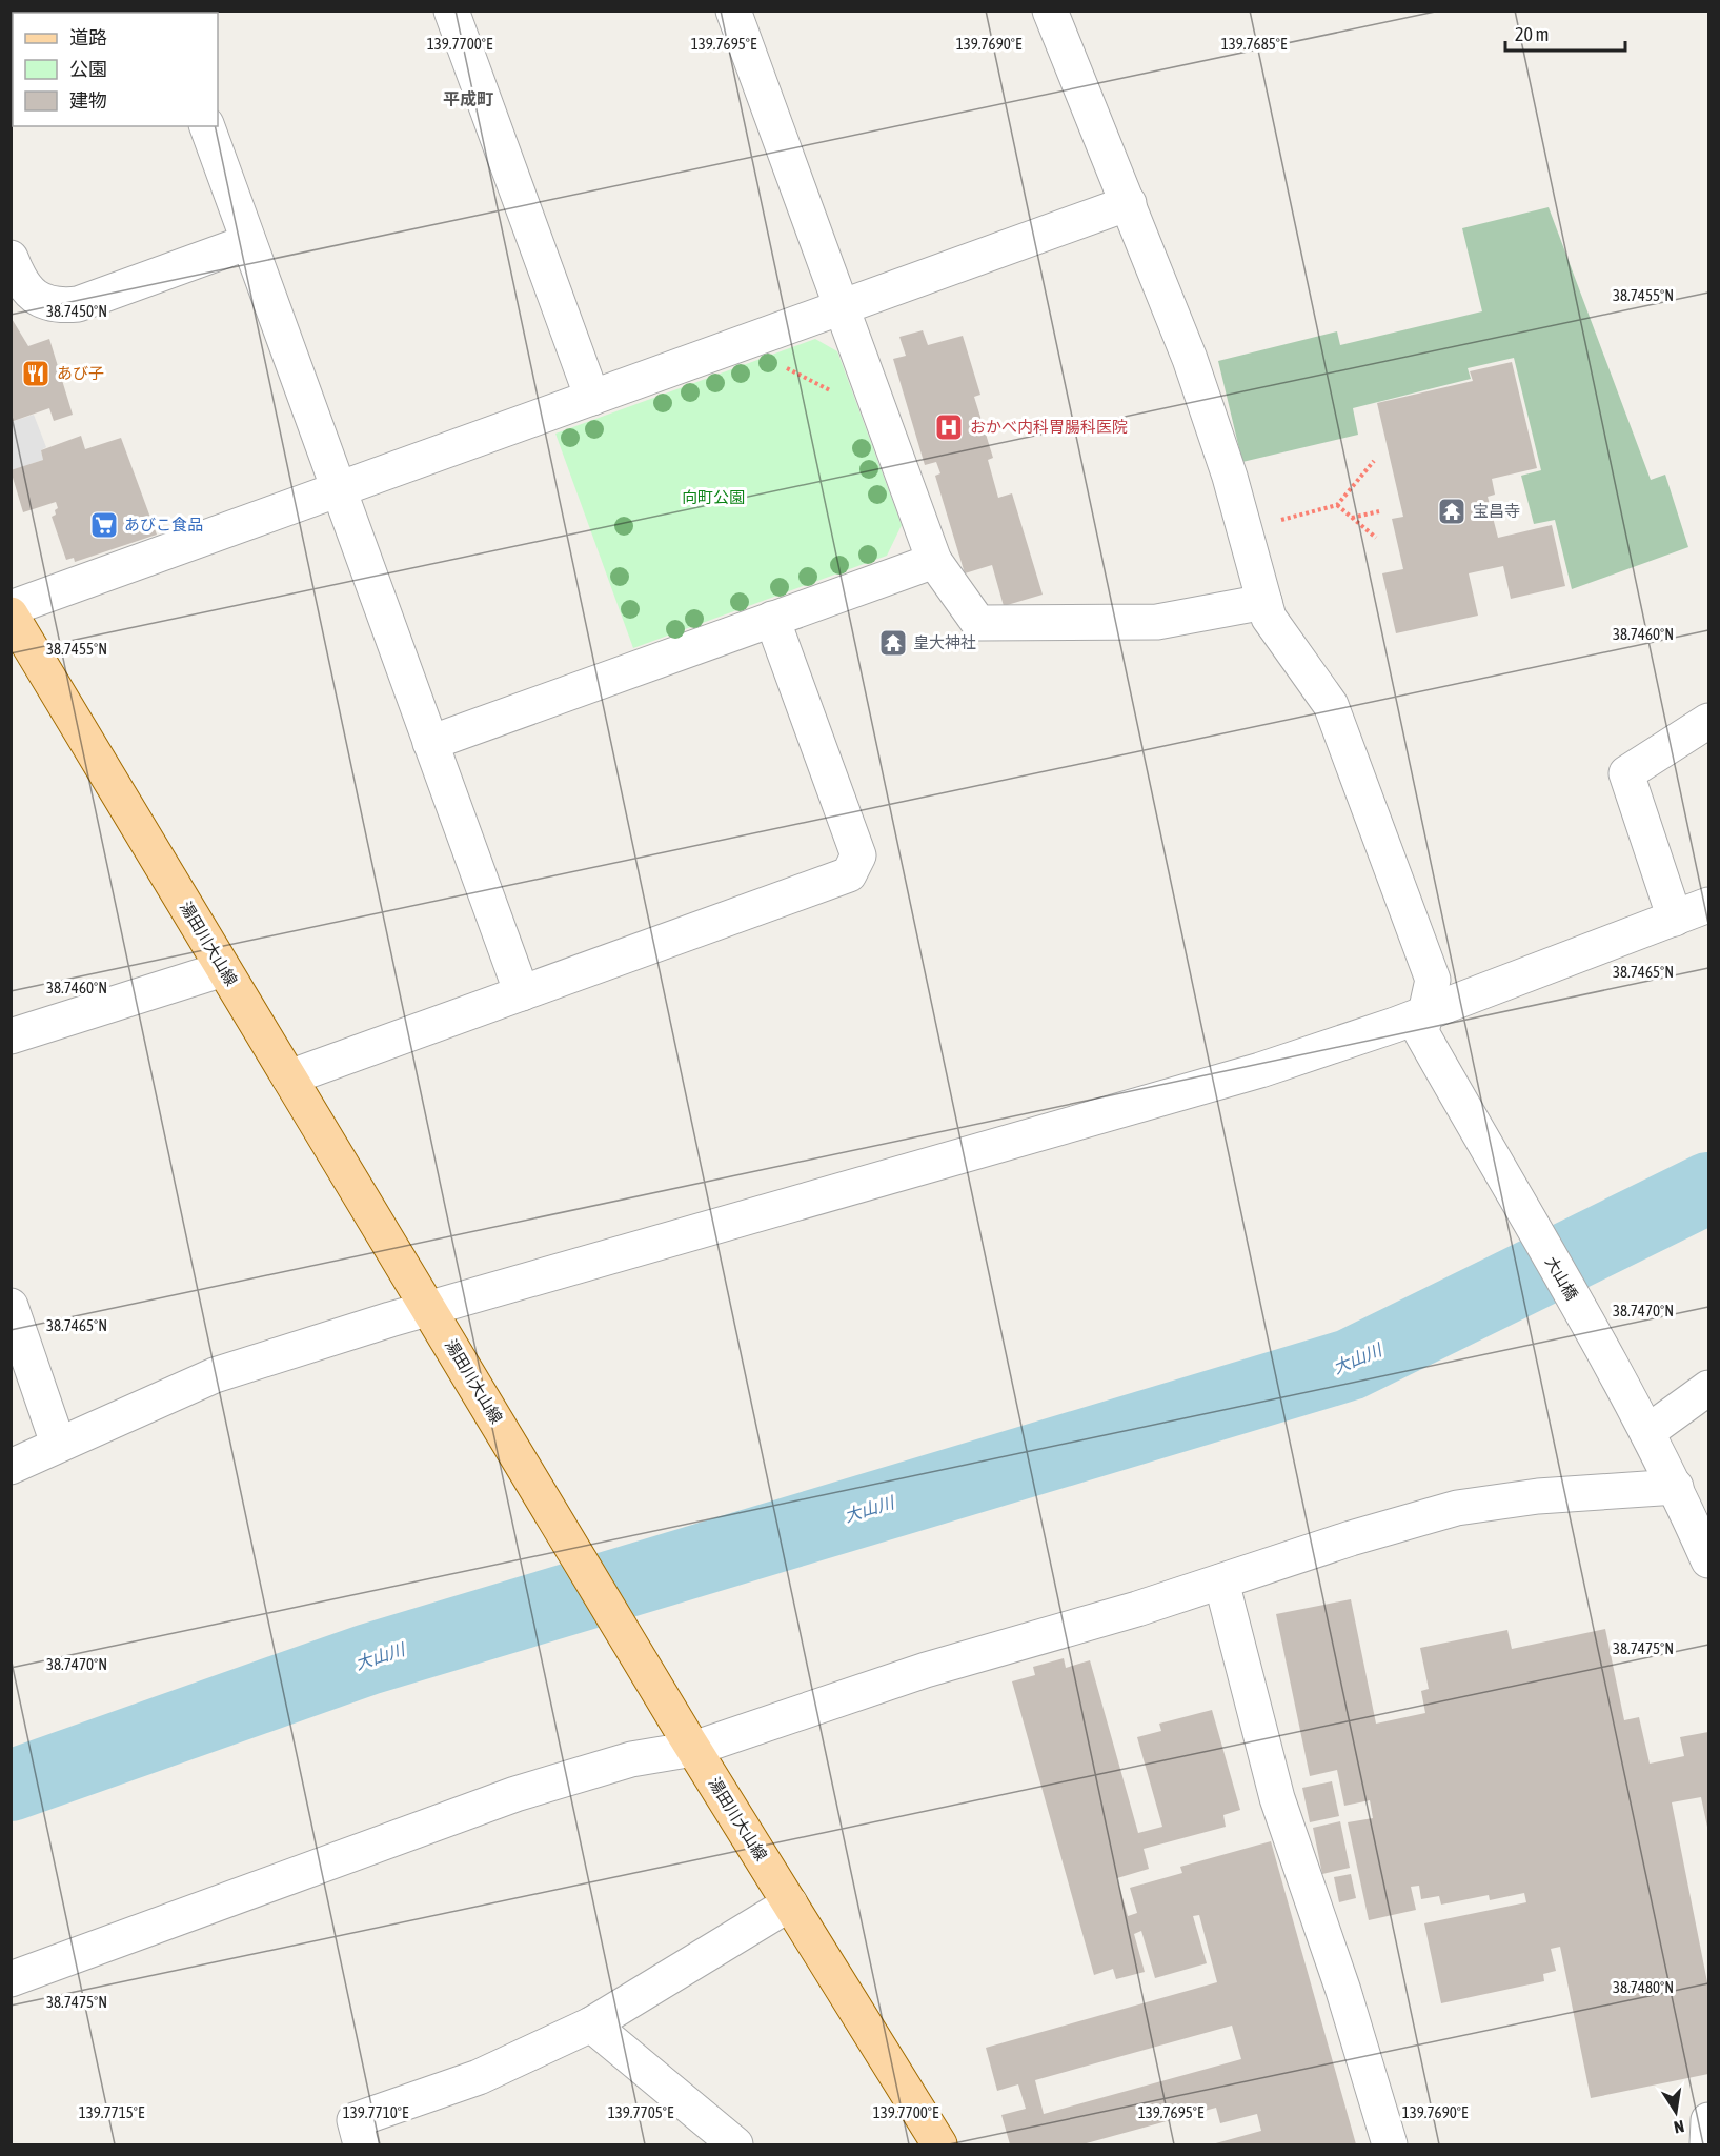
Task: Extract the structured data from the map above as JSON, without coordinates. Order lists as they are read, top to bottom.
{
  "streets": {
    "main road": ["湯田川大山線"],
    "street": ["大山橋"]
  },
  "districts": ["平成町"],
  "water": ["大山川"],
  "parks": ["向町公園"],
  "places": {
    "restaurant": ["あび子"],
    "hospital": ["おかべ内科胃腸科医院"],
    "temple": ["宝昌寺", "皇大神社"],
    "supermarket": ["あびこ食品"]
  },
  "legend": ["道路", "公園", "建物"],
  "scale_bar": "20 m",
  "north": "bottom",
  "coordinates": [
    "139.7700°E",
    "139.7695°E",
    "139.7690°E",
    "139.7685°E",
    "38.7455°N",
    "38.7450°N",
    "38.7460°N",
    "38.7465°N",
    "38.7470°N",
    "38.7475°N",
    "38.7480°N",
    "139.7715°E",
    "139.7710°E",
    "139.7705°E"
  ]
}
